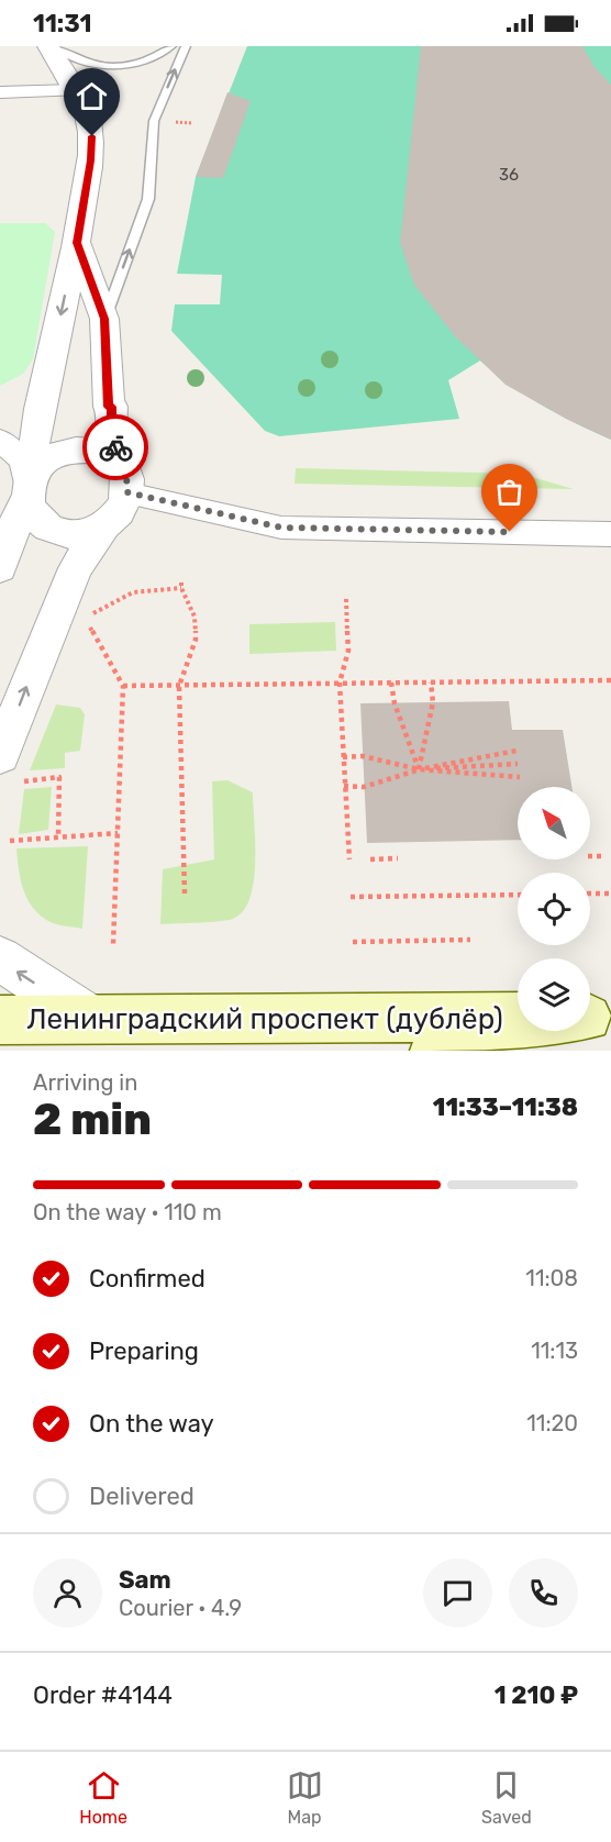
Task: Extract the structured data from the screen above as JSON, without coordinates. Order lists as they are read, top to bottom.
{
  "streets": {
    "main road": ["Ленинградский проспект (дублёр)"]
  },
  "house_numbers": ["36"],
  "north": "top left",
  "page": {
    "status": "11:31",
    "heading": ["2 min", "Arriving in", "11:33–11:38"],
    "panel": [
      "Sam",
      "Courier · 4.9",
      "Order #4144",
      "1 210 ₽"
    ],
    "bar": "On the way · 110 m",
    "list": [
      ["Confirmed", "11:08"],
      ["Preparing", "11:13"],
      ["On the way", "11:20"],
      "Delivered"
    ],
    "tabs": ["Home", "Map", "Saved"]
  }
}
